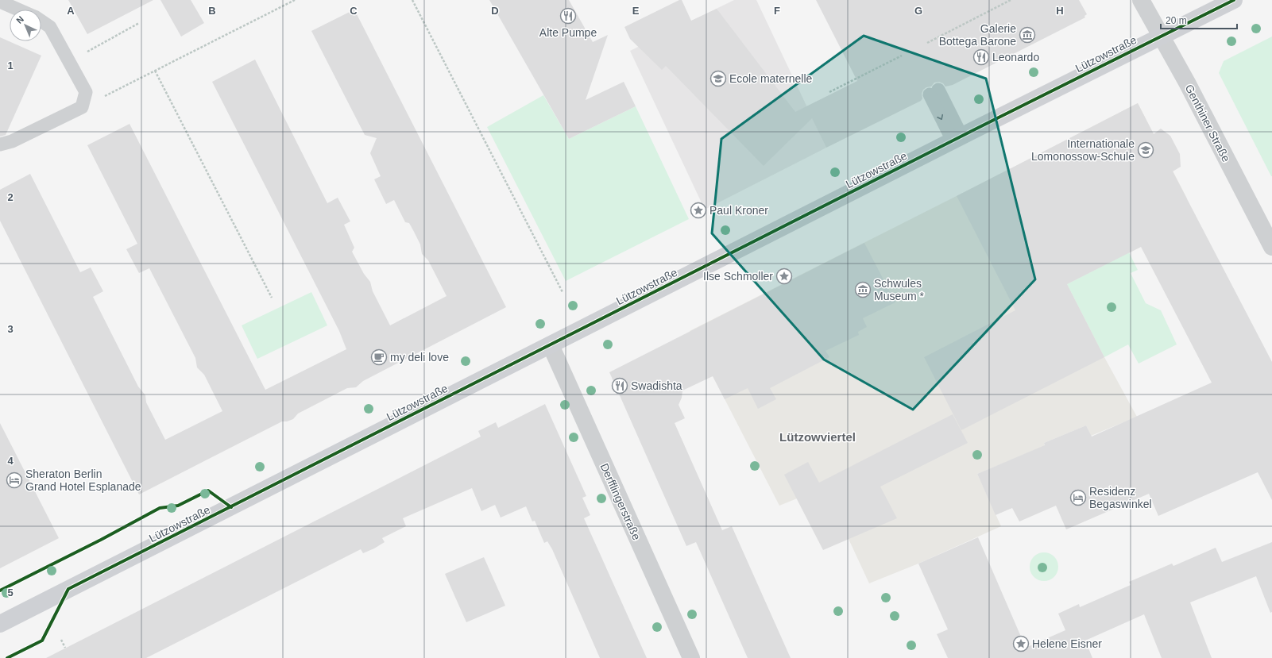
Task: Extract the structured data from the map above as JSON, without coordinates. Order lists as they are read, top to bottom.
{
  "streets": {
    "street": ["Lützowstraße", "Genthiner Straße", "Derfflingerstraße"]
  },
  "crossings": [
    ["Lützowstraße", "Genthiner Straße"],
    ["Lützowstraße", "Derfflingerstraße"]
  ],
  "districts": ["Lützowviertel"],
  "places": {
    "restaurant": ["Alte Pumpe", "Leonardo", "Swadishta"],
    "museum": ["Galerie Bottega Barone", "Schwules Museum *"],
    "school or university": ["Ecole maternelle", "Internationale Lomonossow-Schule"],
    "place": ["Paul Kroner", "Ilse Schmoller", "Helene Eisner"],
    "cafe": ["my deli love"],
    "hotel": ["Sheraton Berlin Grand Hotel Esplanade", "Residenz Begaswinkel"]
  },
  "scale_bar": "20 m",
  "north": "top left",
  "grid": {
    "columns": [
      "A",
      "B",
      "C",
      "D",
      "E",
      "F",
      "G",
      "H"
    ],
    "rows": [
      "1",
      "2",
      "3",
      "4",
      "5"
    ]
  }
}
